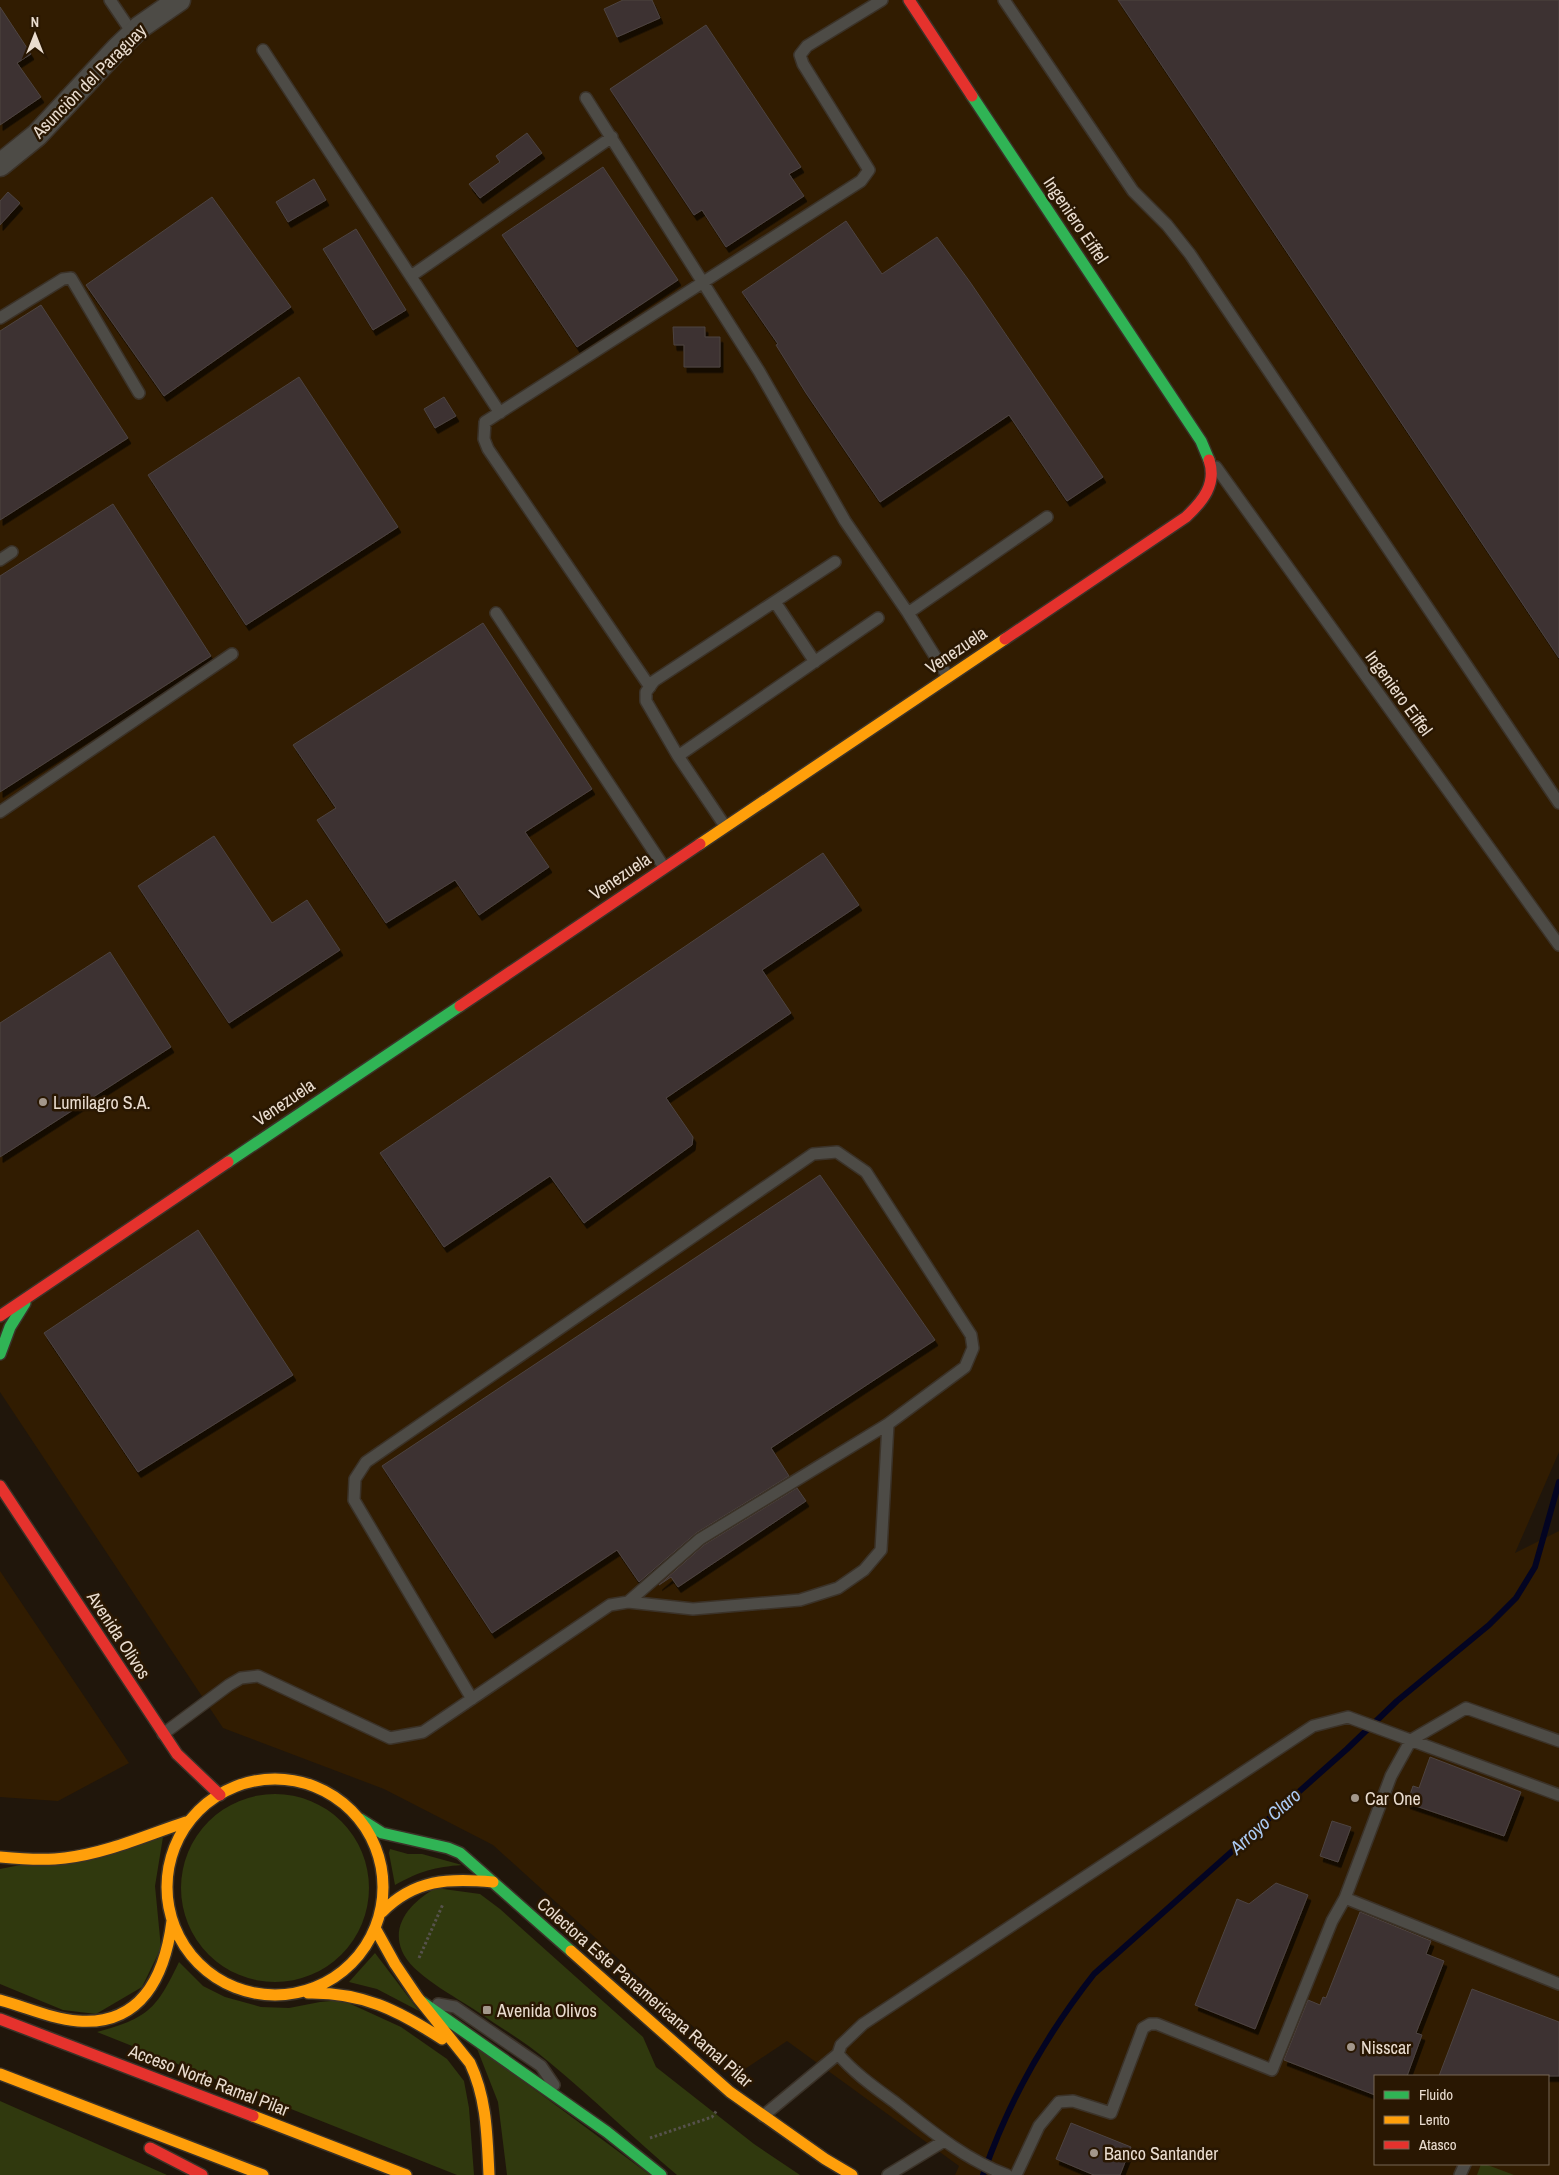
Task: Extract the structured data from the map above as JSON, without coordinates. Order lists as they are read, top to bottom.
{
  "streets": {
    "main road": [
      "Ingeniero Eiffel",
      "Venezuela",
      "Avenida Olivos",
      "Colectora Este Panamericana Ramal Pilar",
      "Acceso Norte Ramal Pilar"
    ],
    "street": ["Asunciòn del Paraguay"]
  },
  "crossings": [
    ["Ingeniero Eiffel", "Venezuela"]
  ],
  "water": ["Arroyo Claro"],
  "places": {
    "other": [
      "Lumilagro S.A.",
      "Car One",
      "Nisscar",
      "Banco Santander"
    ],
    "transit": ["Avenida Olivos"]
  },
  "legend": ["Fluido", "Lento", "Atasco"],
  "north": "top"
}
